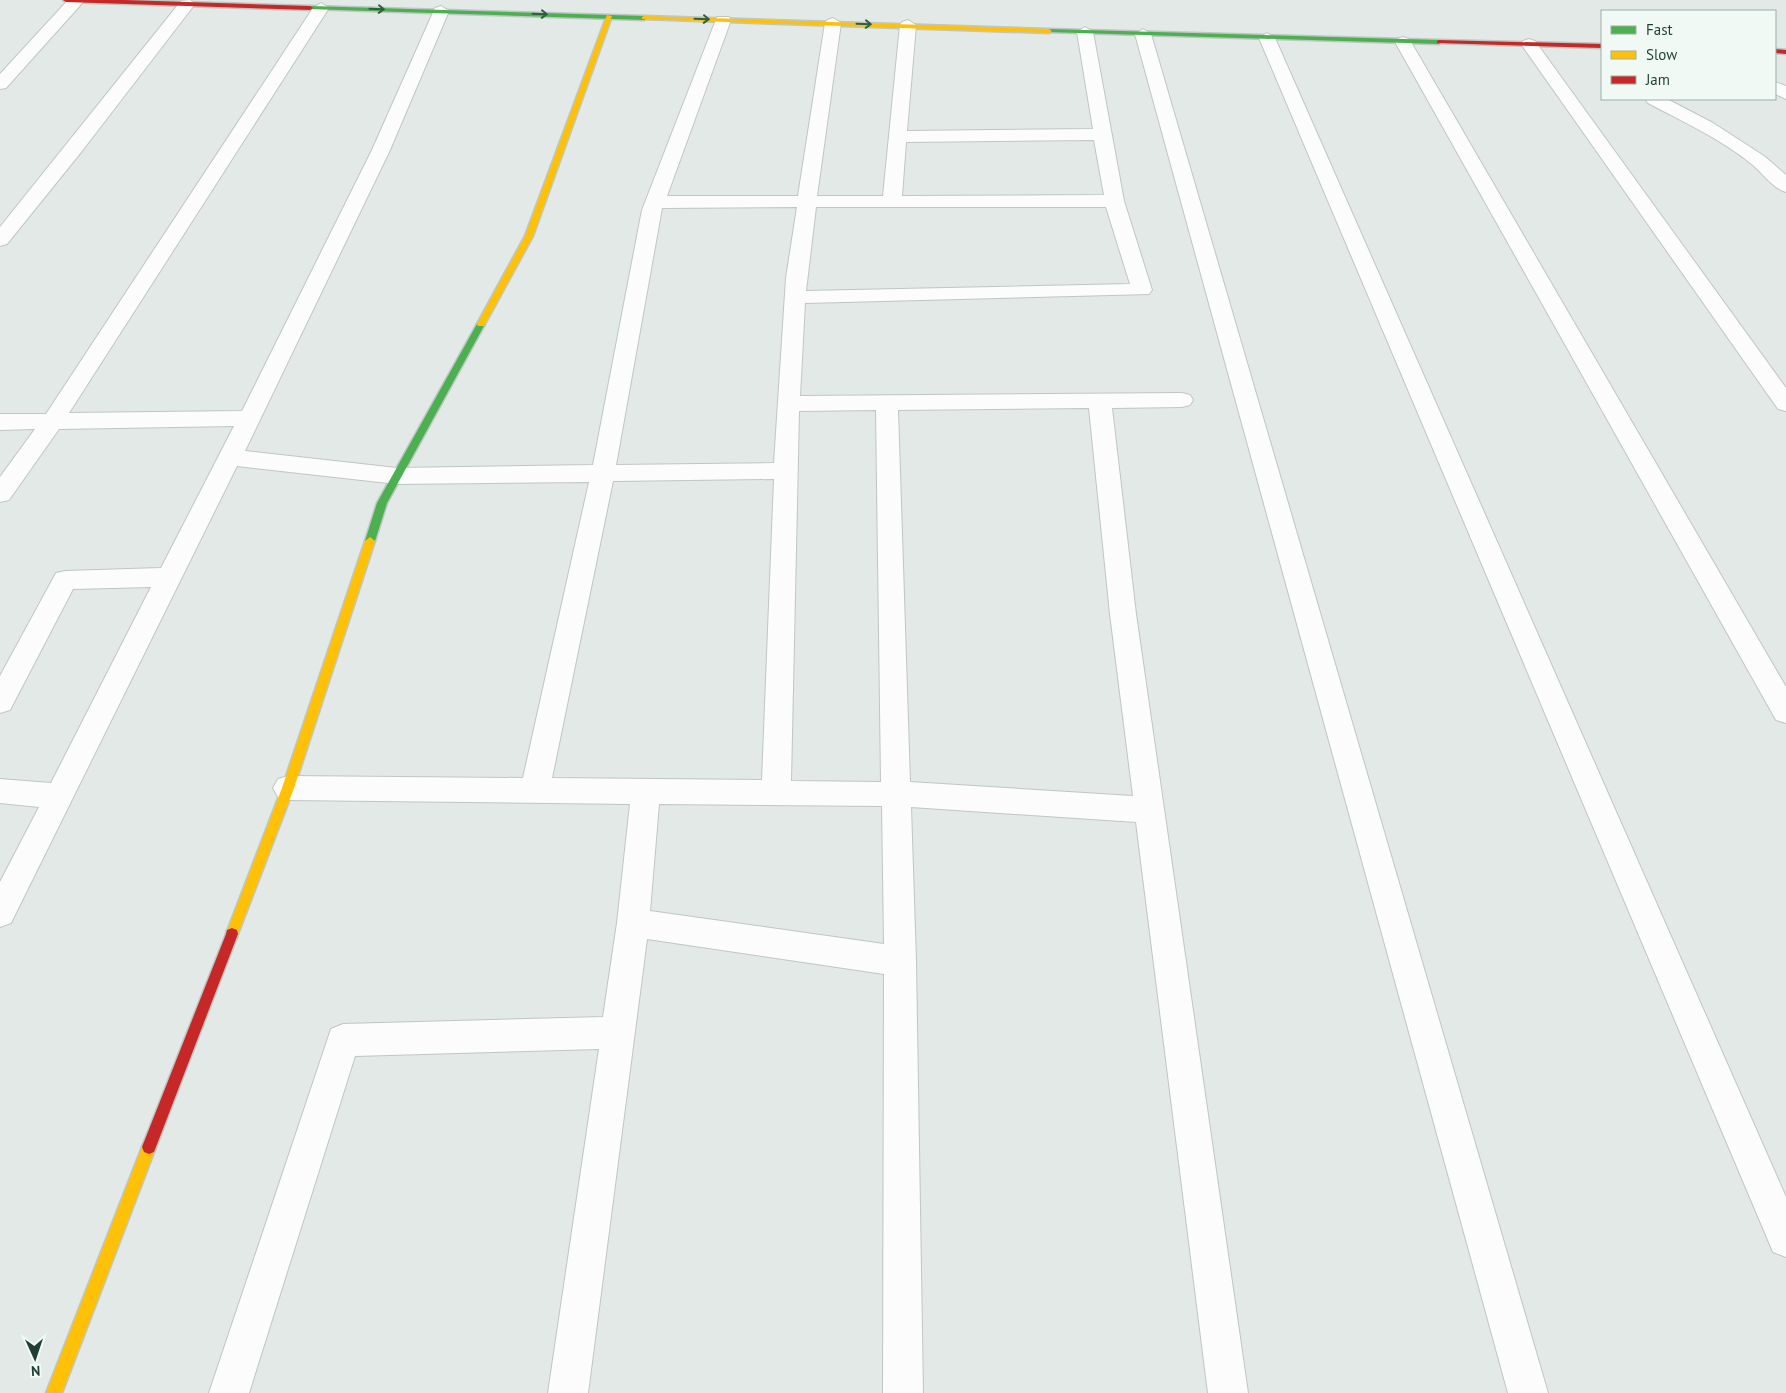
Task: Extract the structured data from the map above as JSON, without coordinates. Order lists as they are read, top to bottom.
{
  "legend": ["Fast", "Slow", "Jam"],
  "north": "bottom"
}
